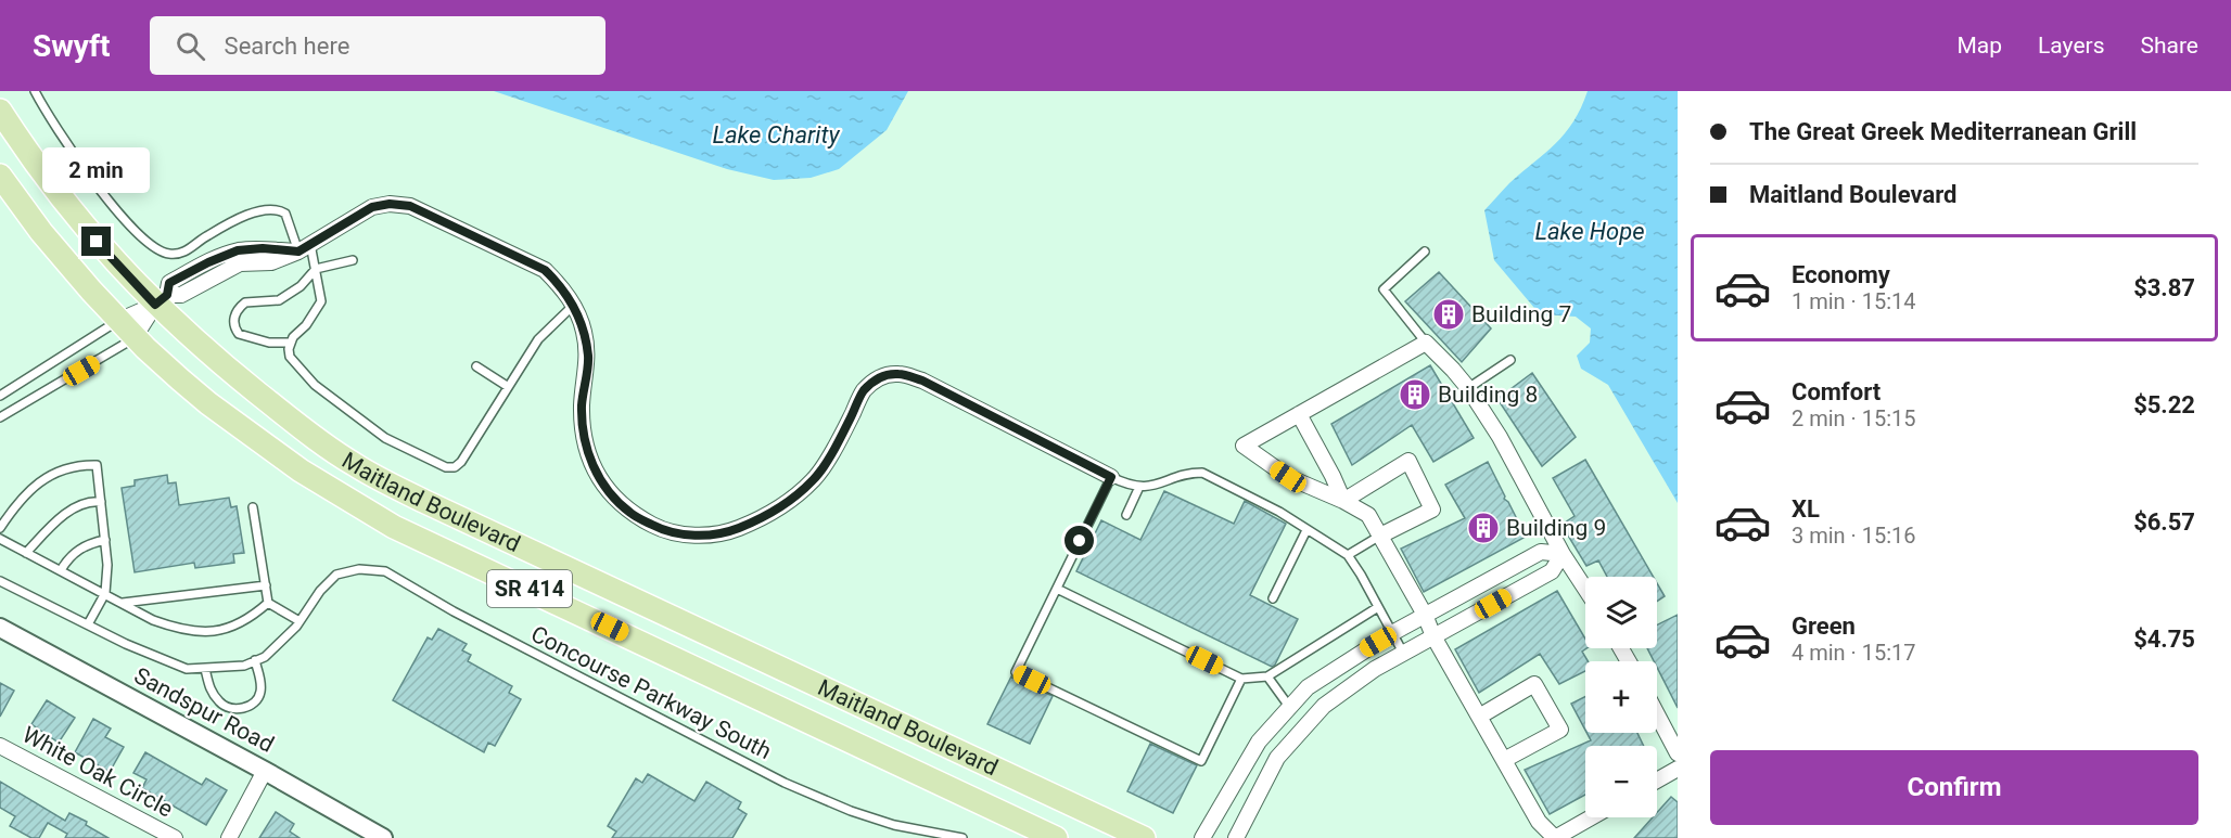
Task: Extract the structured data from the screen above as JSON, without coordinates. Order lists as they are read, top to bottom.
{
  "streets": {
    "main road": ["Maitland Boulevard", "SR 414"],
    "street": ["Sandspur Road", "White Oak Circle"],
    "lane": ["Concourse Parkway South"]
  },
  "water": ["Lake Charity", "Lake Hope"],
  "places": {
    "building": ["Building 7", "Building 8", "Building 9"]
  },
  "page": {
    "header": "Swyft",
    "search": "Search here",
    "nav": ["Map", "Layers", "Share"],
    "banner": ["The Great Greek Mediterranean Grill", "Maitland Boulevard"],
    "bubble": "2 min",
    "list": [
      {
        "name": "Economy",
        "note": "1 min · 15:14",
        "value": "$3.87"
      },
      {
        "name": "Comfort",
        "note": "2 min · 15:15",
        "value": "$5.22"
      },
      {
        "name": "XL",
        "note": "3 min · 15:16",
        "value": "$6.57"
      },
      {
        "name": "Green",
        "note": "4 min · 15:17",
        "value": "$4.75"
      }
    ],
    "map_buttons": ["+", "−"],
    "buttons": "Confirm"
  }
}
